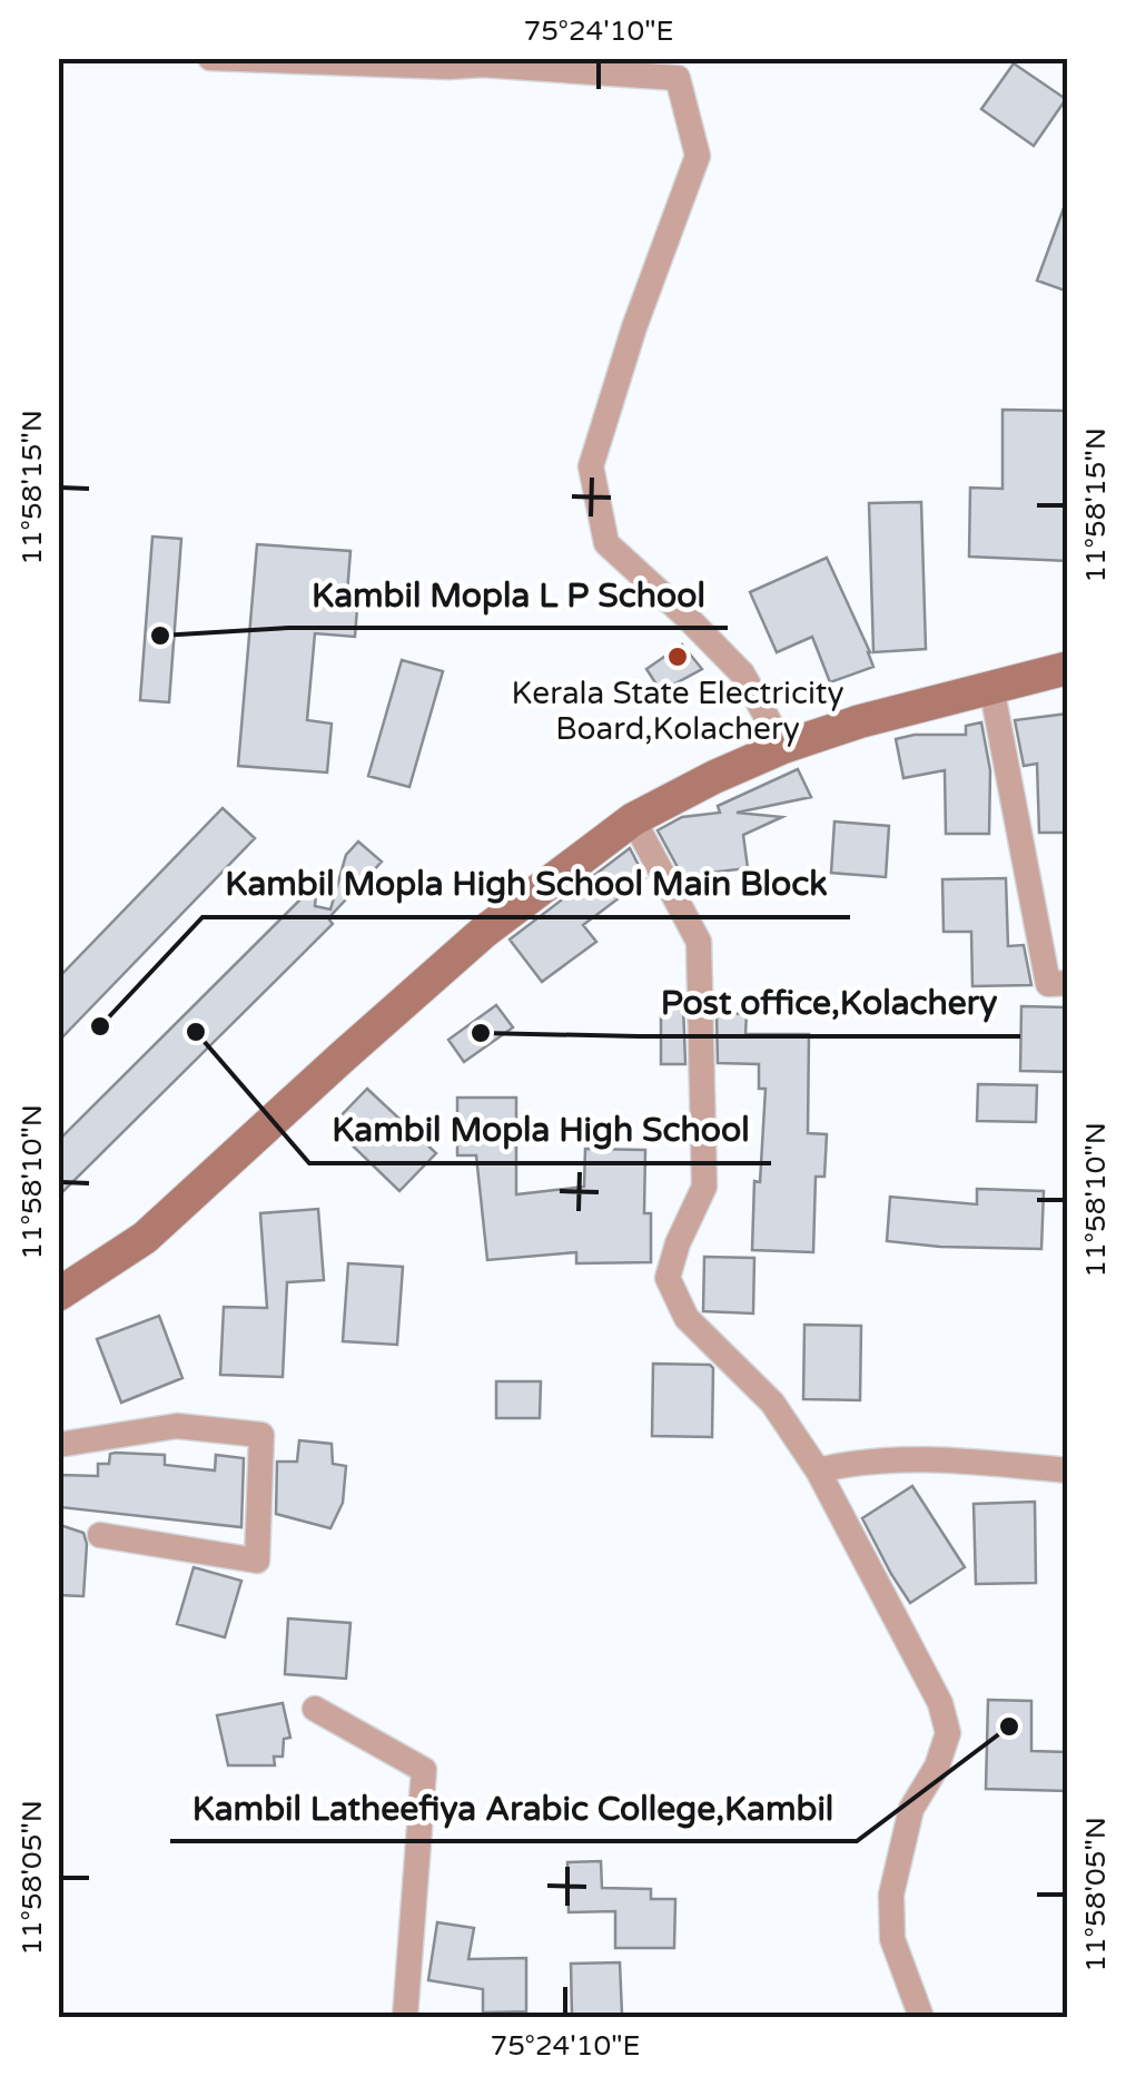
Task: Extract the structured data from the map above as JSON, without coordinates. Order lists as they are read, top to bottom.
{
  "places": [
    "Kambil Mopla L P School",
    "Kerala State Electricity Board,Kolachery",
    "Kambil Mopla High School Main Block",
    "Kambil Mopla High School",
    "Post office,Kolachery",
    "Kambil Latheefiya Arabic College,Kambil"
  ],
  "coordinates": [
    "75°24'10\"E",
    "11°58'15\"N",
    "11°58'10\"N",
    "11°58'05\"N"
  ]
}
